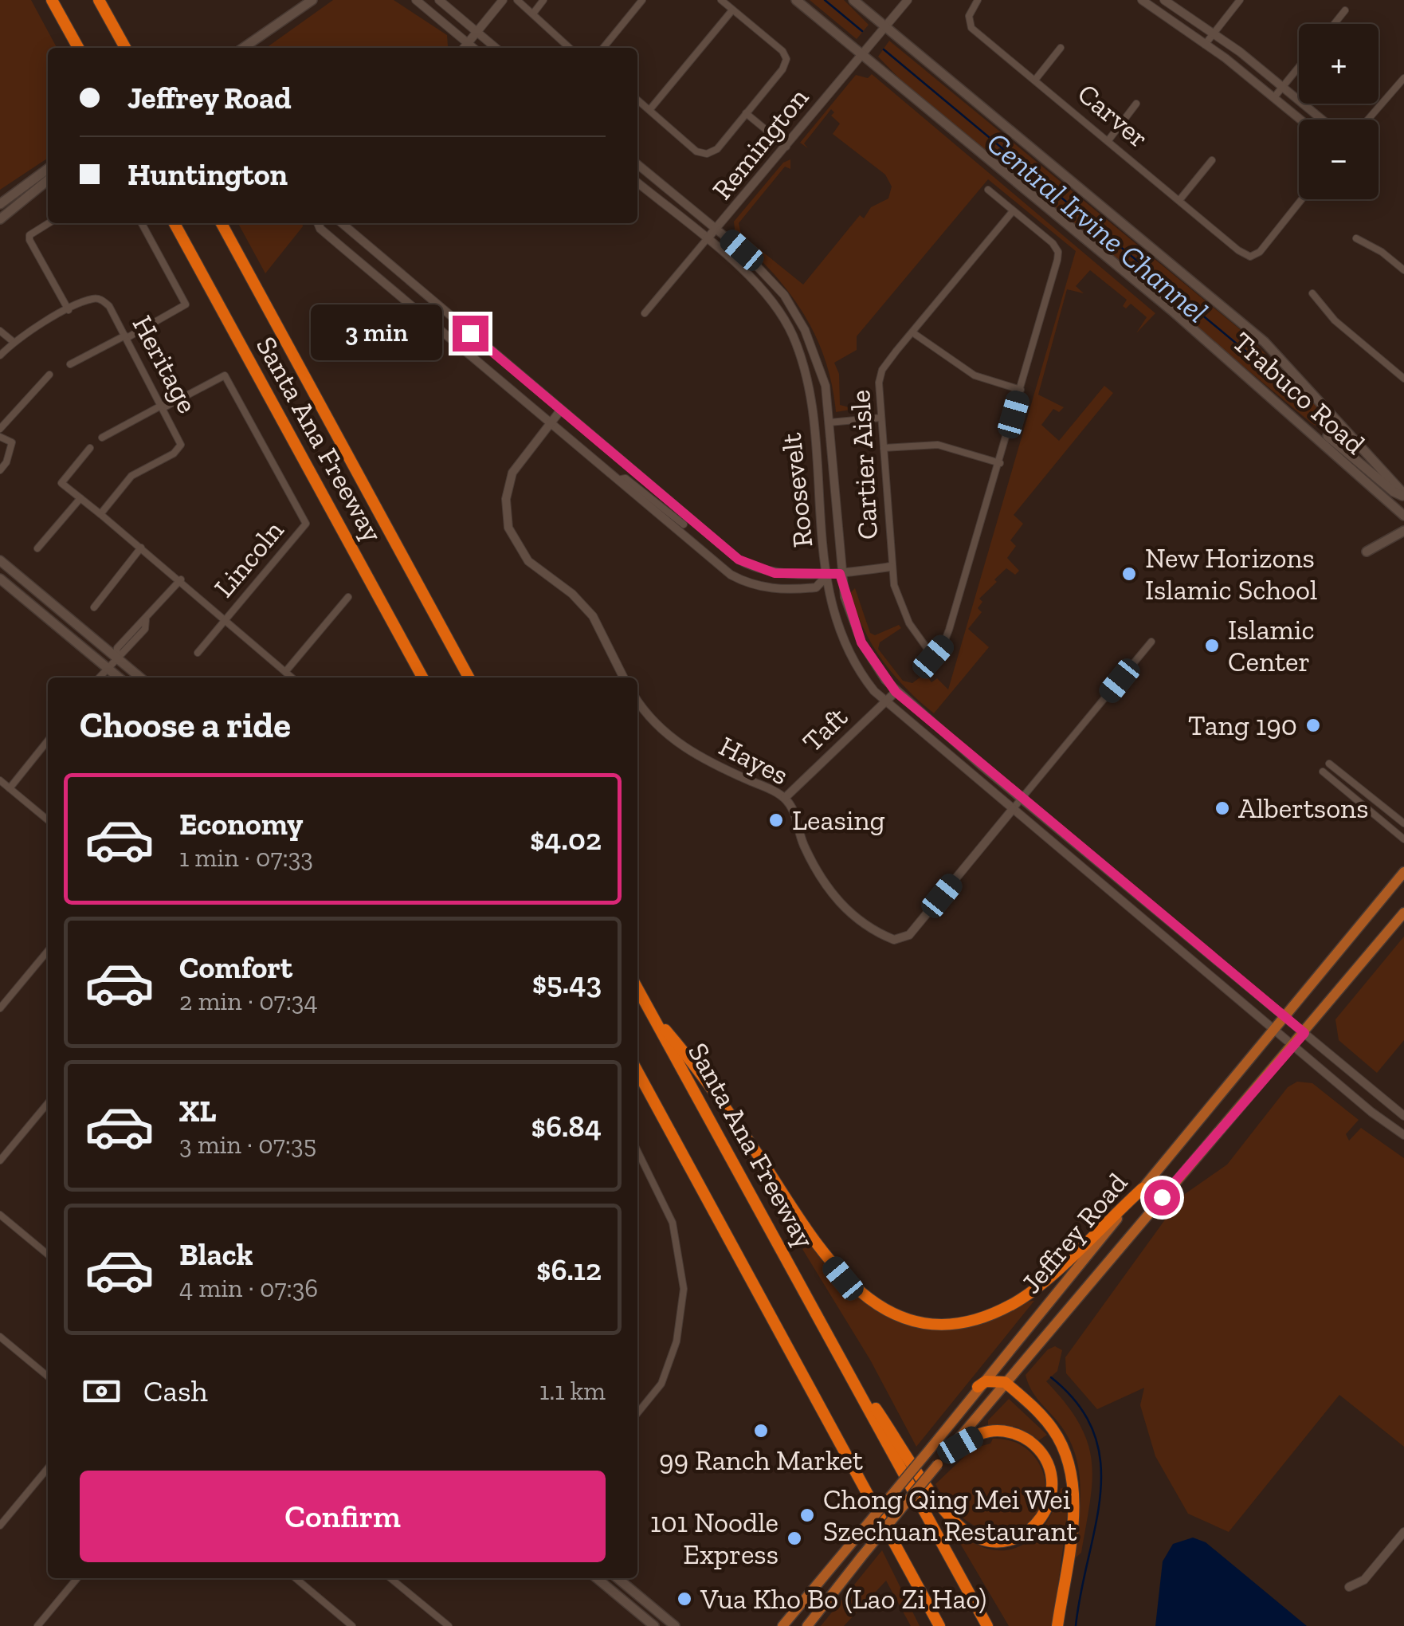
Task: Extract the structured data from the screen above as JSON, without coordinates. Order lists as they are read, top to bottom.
{
  "streets": {
    "highway": ["Santa Ana Freeway"],
    "main road": ["Trabuco Road", "Jeffrey Road"],
    "street": [
      "Carver",
      "Remington",
      "Heritage",
      "Cartier Aisle",
      "Roosevelt",
      "Lincoln",
      "Taft",
      "Hayes"
    ]
  },
  "crossings": [
    ["Remington", "Trabuco Road"],
    ["Remington", "Roosevelt"],
    ["Heritage", "Lincoln"],
    ["Roosevelt", "Taft"],
    ["Roosevelt", "Hayes"],
    ["Roosevelt", "Jeffrey Road"],
    ["Taft", "Hayes"]
  ],
  "water": ["Central Irvine Channel"],
  "places": [
    "New Horizons Islamic School",
    "Islamic Center",
    "Tang 190",
    "Albertsons",
    "Leasing",
    "99 Ranch Market",
    "Chong Qing Mei Wei Szechuan Restaurant",
    "101 Noodle Express",
    "Vua Kho Bo (Lao Zi Hao)"
  ],
  "page": {
    "map_buttons": ["+", "−"],
    "banner": ["Jeffrey Road", "Huntington"],
    "bubble": "3 min",
    "heading": "Choose a ride",
    "list": [
      {
        "name": "Economy",
        "note": "1 min · 07:33",
        "value": "$4.02"
      },
      {
        "name": "Comfort",
        "note": "2 min · 07:34",
        "value": "$5.43"
      },
      {
        "name": "XL",
        "note": "3 min · 07:35",
        "value": "$6.84"
      },
      {
        "name": "Black",
        "note": "4 min · 07:36",
        "value": "$6.12"
      }
    ],
    "pay": ["Cash", "1.1 km"],
    "buttons": "Confirm"
  }
}
